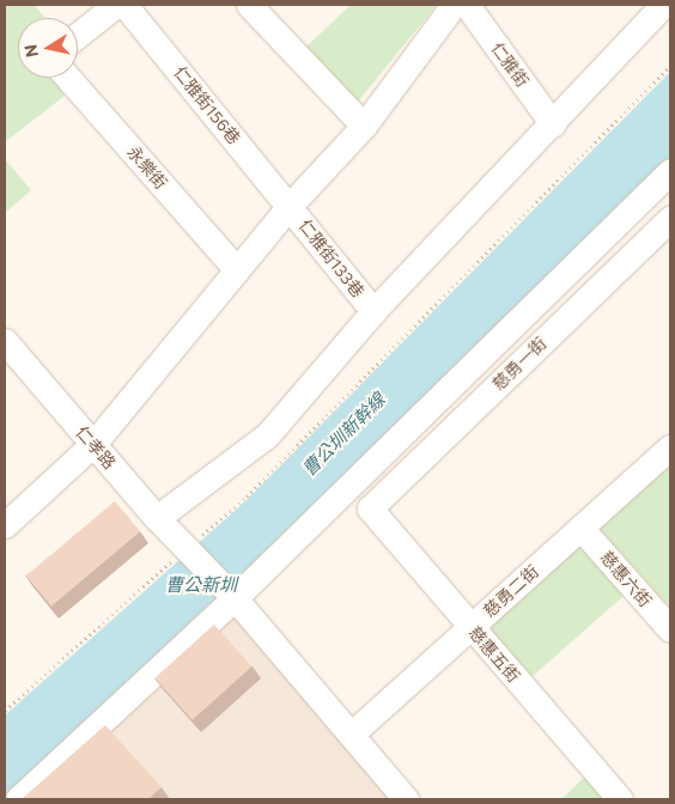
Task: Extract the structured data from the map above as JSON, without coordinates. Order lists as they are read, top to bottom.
{
  "streets": {
    "street": [
      "仁雅街",
      "仁雅街156巷",
      "永樂街",
      "仁雅街133巷",
      "慈勇一街",
      "仁孝路",
      "慈惠六街",
      "慈勇二街",
      "慈惠五街"
    ]
  },
  "crossings": [
    ["仁雅街156巷", "仁雅街133巷"],
    ["慈勇一街", "慈惠五街"],
    ["慈惠六街", "慈勇二街"],
    ["慈勇二街", "慈惠五街"]
  ],
  "water": ["曹公圳新幹線", "曹公新圳"],
  "north": "left"
}
